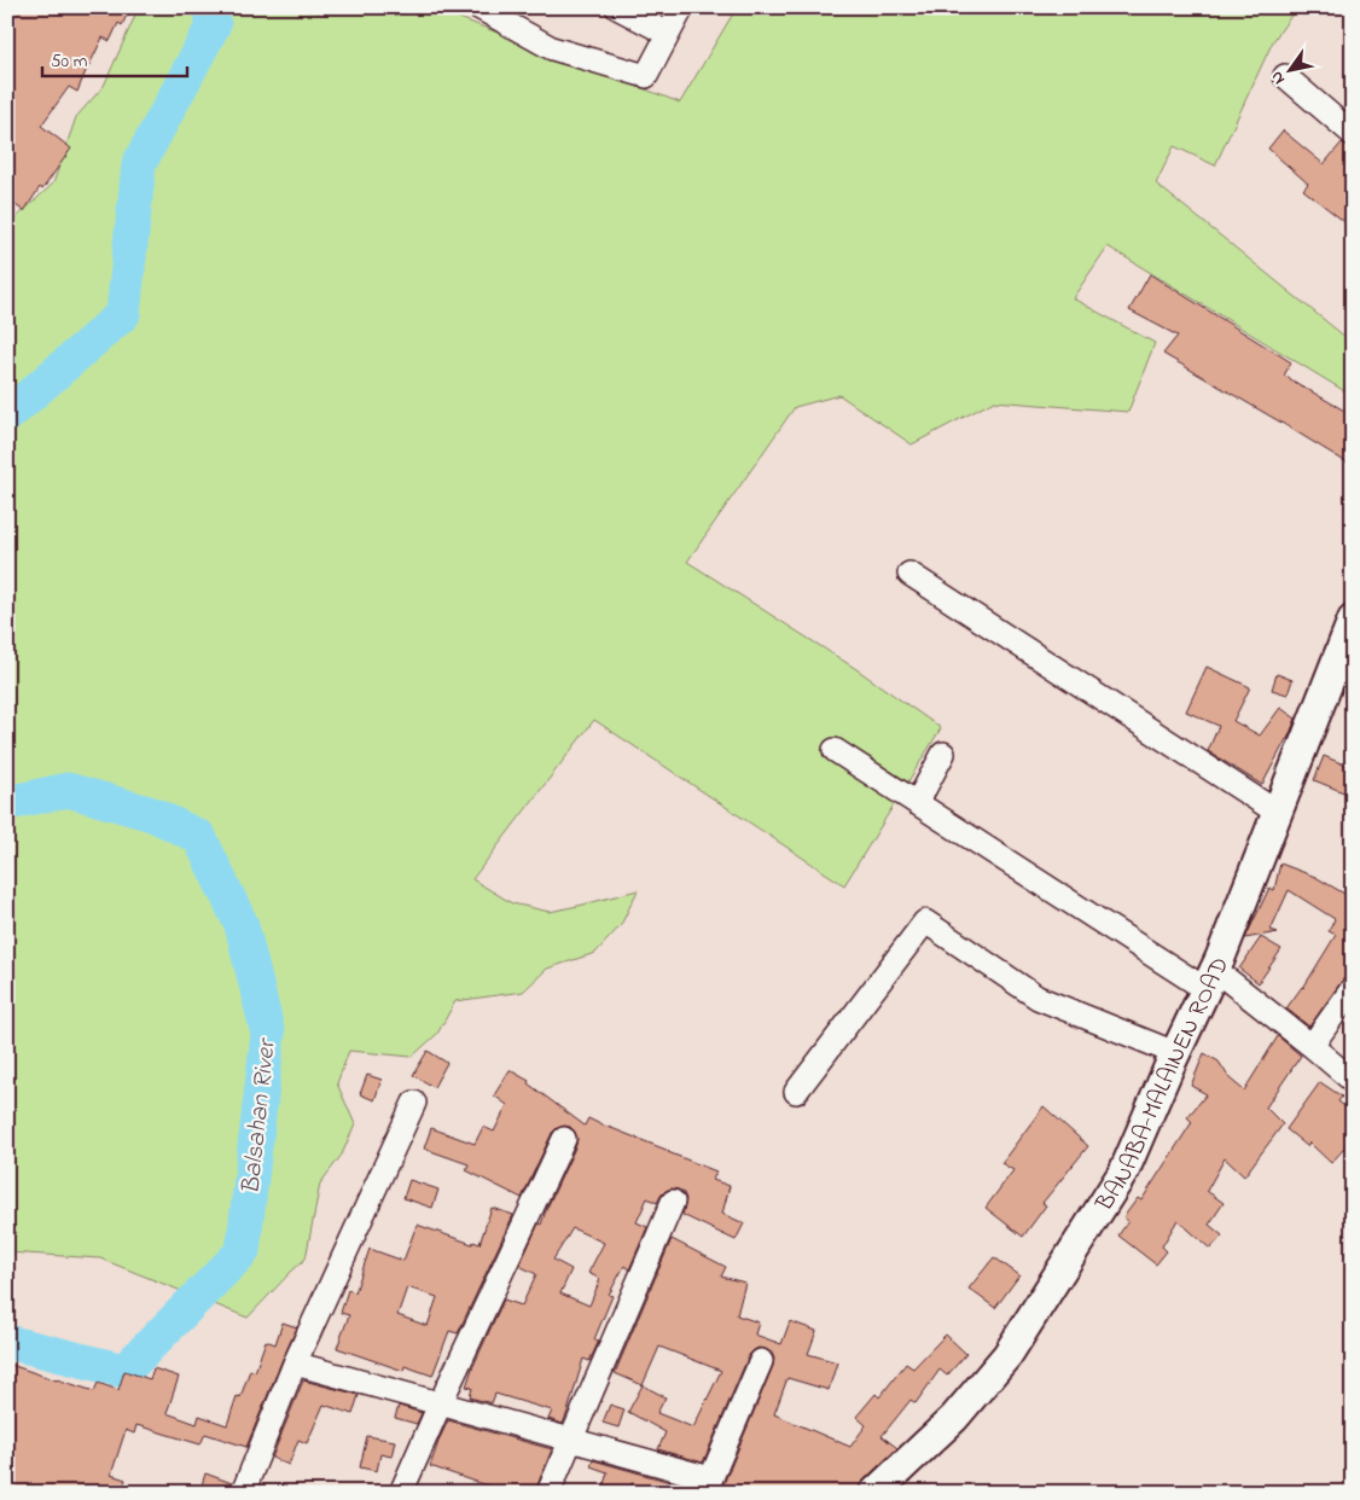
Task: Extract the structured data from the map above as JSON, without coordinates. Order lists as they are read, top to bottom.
{
  "streets": {
    "street": ["BANABA-MALAINEN ROAD"]
  },
  "water": ["Balsahan River"],
  "scale_bar": "50 m",
  "north": "bottom left"
}
